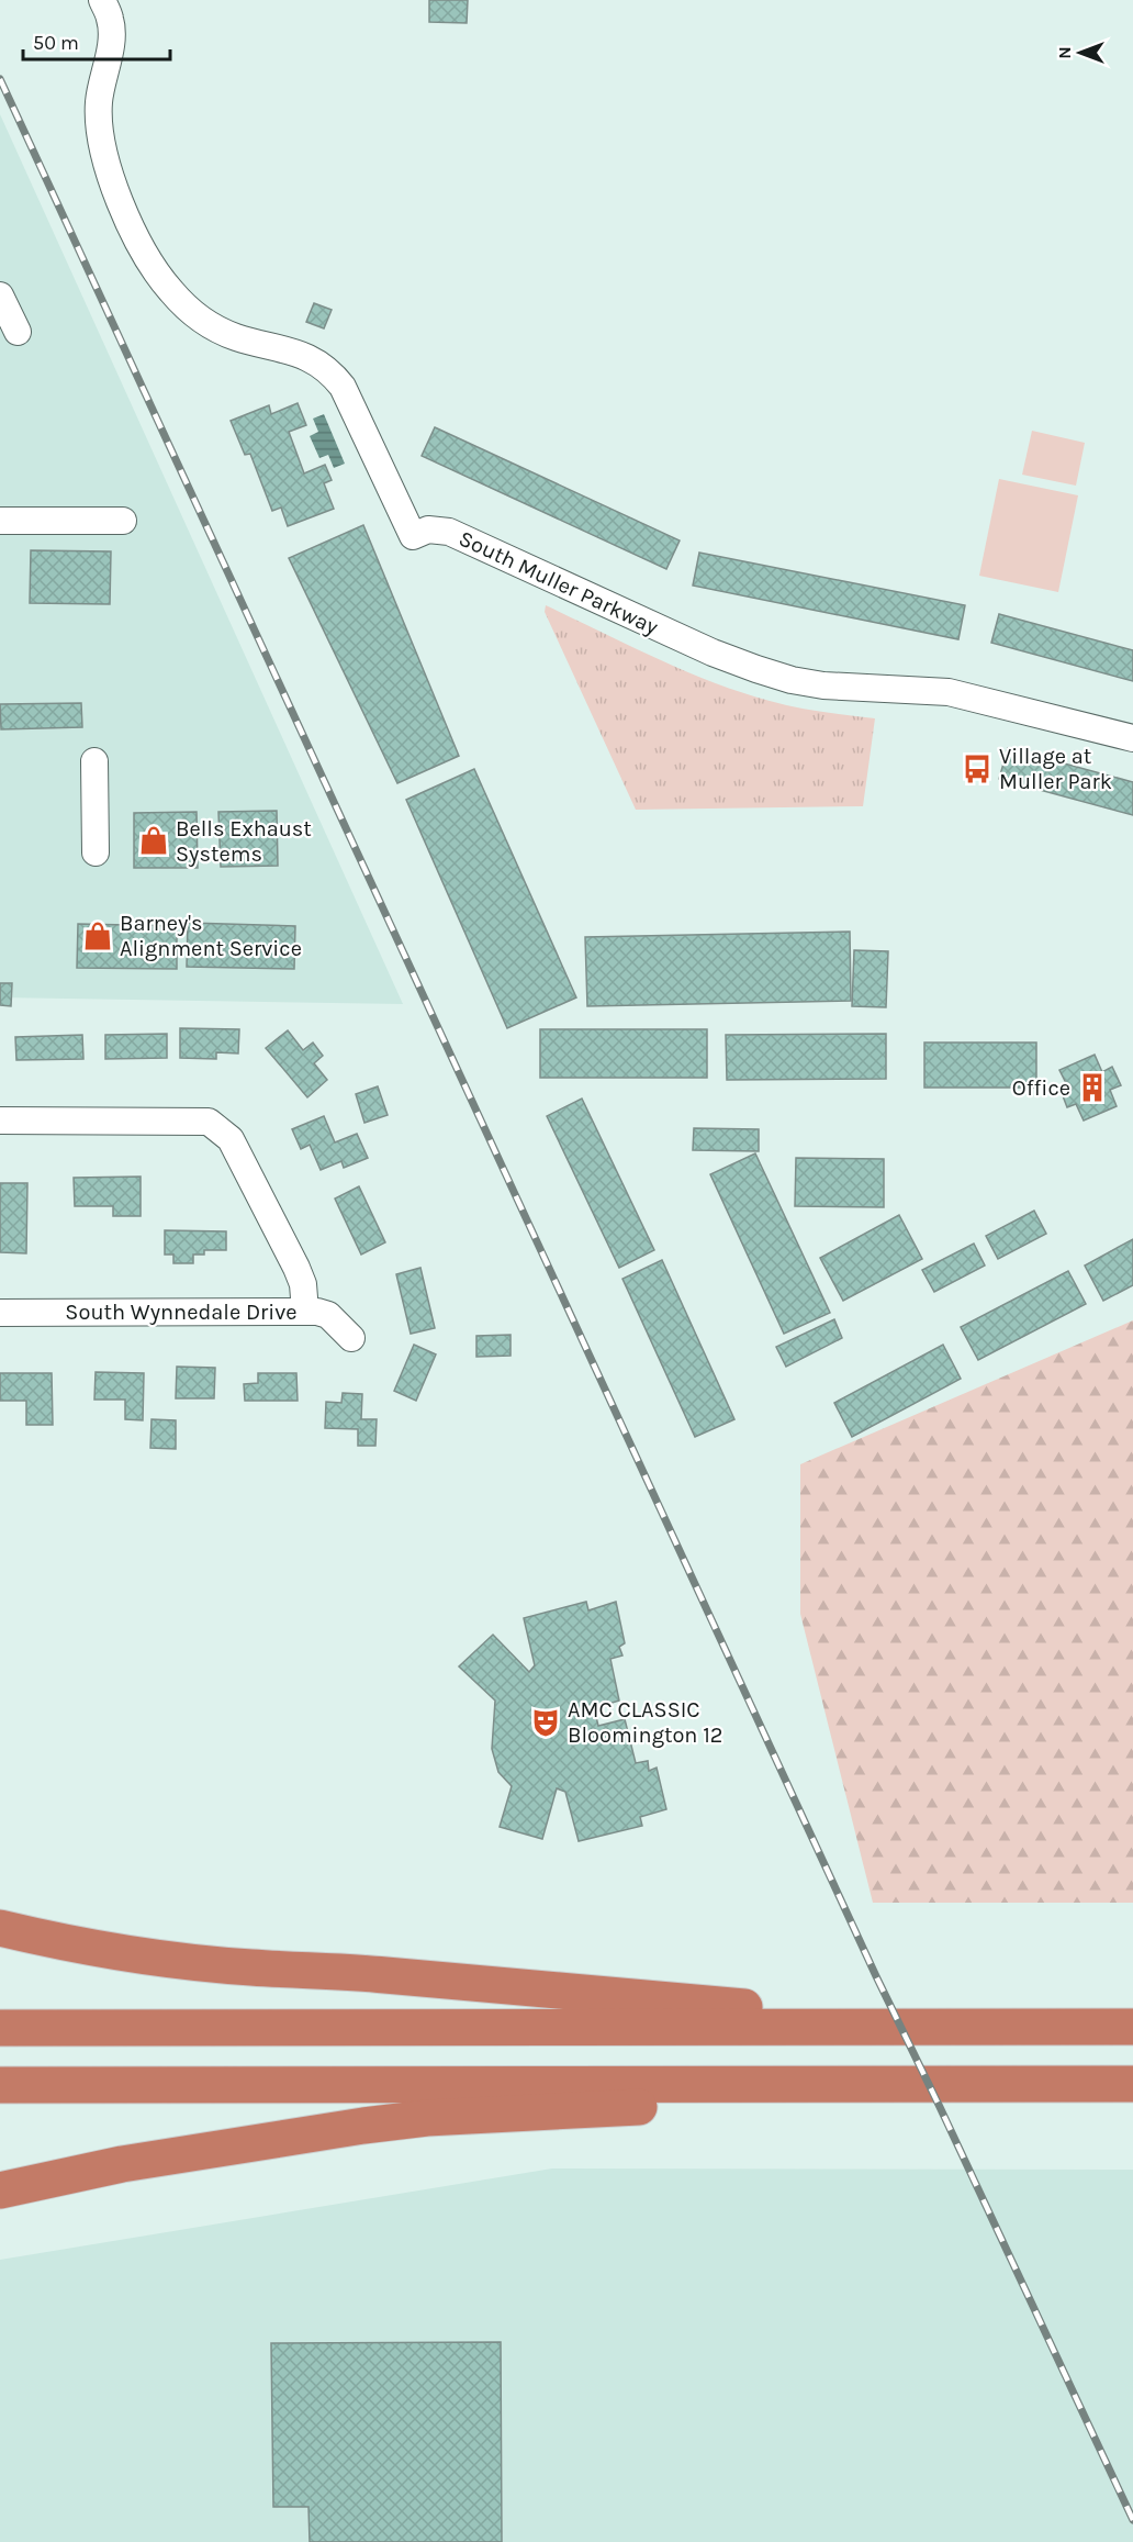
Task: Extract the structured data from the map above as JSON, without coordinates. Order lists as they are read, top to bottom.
{
  "streets": {
    "street": ["South Muller Parkway", "South Wynnedale Drive"]
  },
  "places": {
    "bus stop": ["Village at Muller Park"],
    "shop": ["Bells Exhaust Systems", "Barney's Alignment Service"],
    "building": ["Office"],
    "theatre": ["AMC CLASSIC Bloomington 12"]
  },
  "scale_bar": "50 m",
  "north": "left"
}
